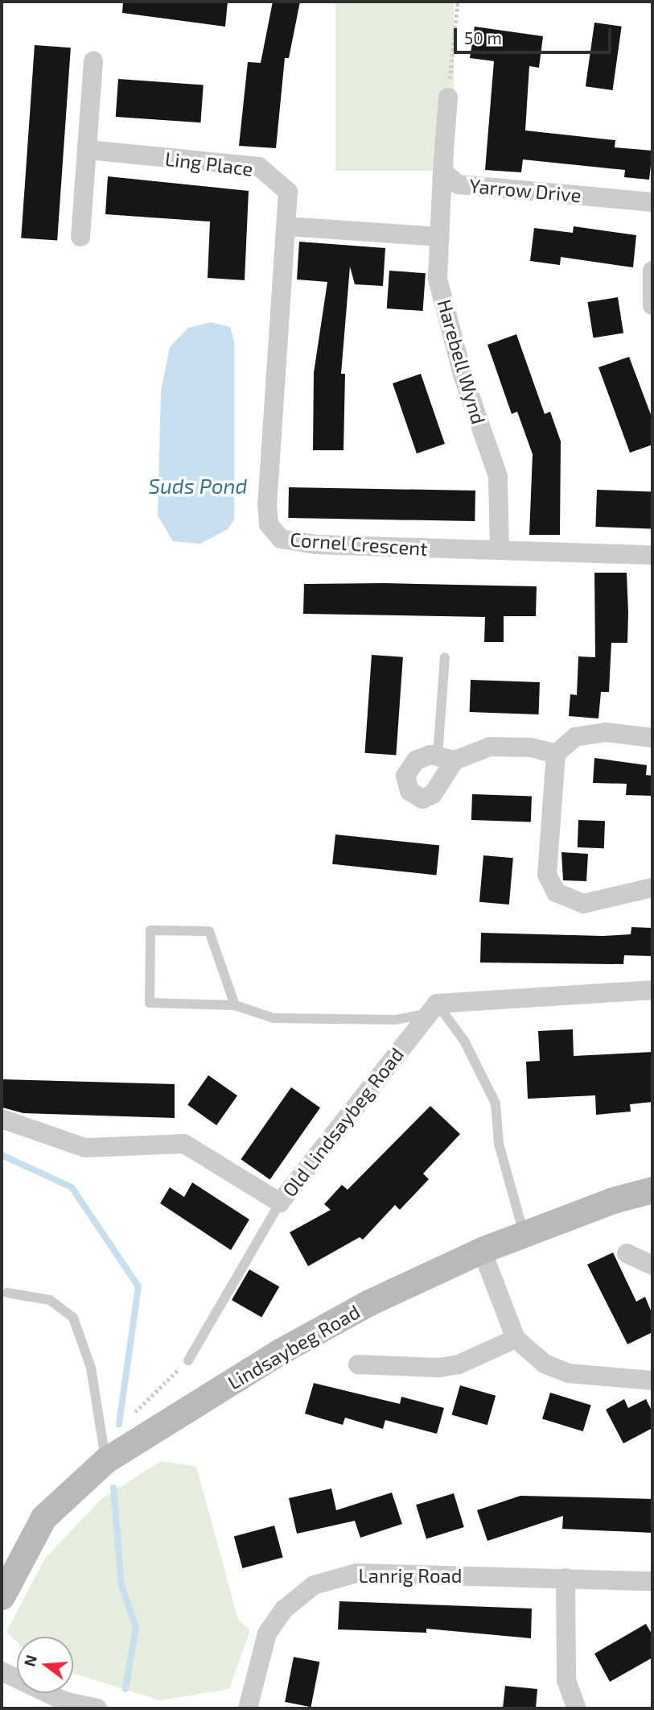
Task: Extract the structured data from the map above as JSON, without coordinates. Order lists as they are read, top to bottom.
{
  "streets": {
    "main road": ["Lindsaybeg Road"],
    "street": [
      "Ling Place",
      "Yarrow Drive",
      "Harebell Wynd",
      "Cornel Crescent",
      "Old Lindsaybeg Road",
      "Lanrig Road"
    ]
  },
  "crossings": [
    ["Ling Place", "Cornel Crescent"],
    ["Yarrow Drive", "Harebell Wynd"],
    ["Harebell Wynd", "Cornel Crescent"]
  ],
  "water": ["Suds Pond"],
  "scale_bar": "50 m",
  "north": "left"
}
